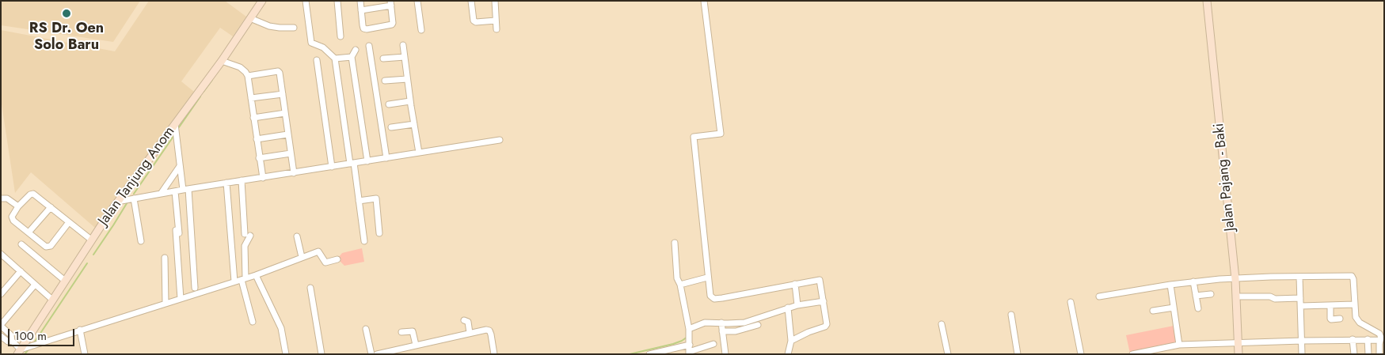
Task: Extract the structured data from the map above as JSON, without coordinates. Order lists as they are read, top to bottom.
{
  "streets": {
    "main road": ["Jalan Tanjung Anom", "Jalan Pajang - Baki"]
  },
  "places": ["RS Dr. Oen Solo Baru"],
  "scale_bar": "100 m"
}
